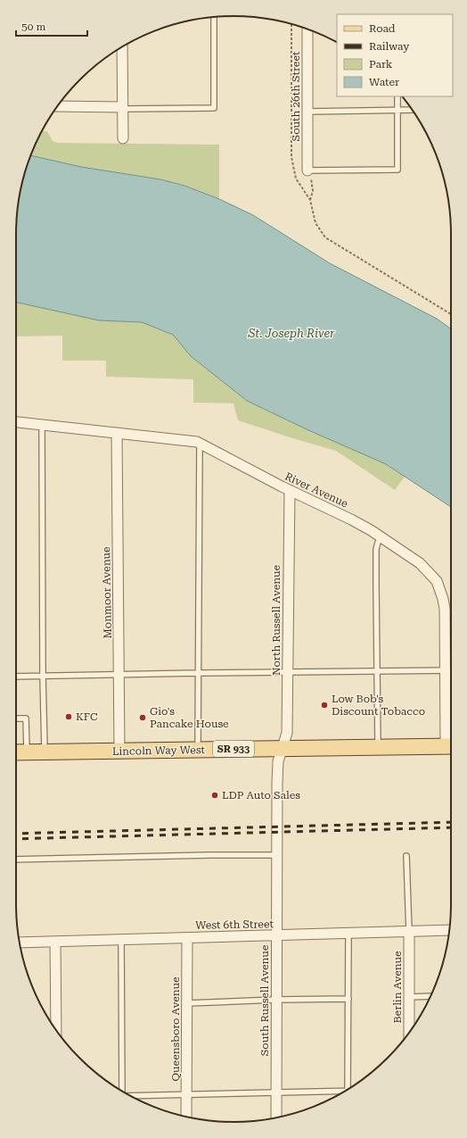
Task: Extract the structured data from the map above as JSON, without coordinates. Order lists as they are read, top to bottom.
{
  "streets": {
    "main road": ["SR 933", "Lincoln Way West"],
    "street": [
      "South 26th Street",
      "River Avenue",
      "Monmoor Avenue",
      "North Russell Avenue",
      "West 6th Street",
      "Berlin Avenue",
      "South Russell Avenue",
      "Queensboro Avenue"
    ]
  },
  "crossings": [
    ["River Avenue", "Monmoor Avenue"],
    ["River Avenue", "North Russell Avenue"],
    ["River Avenue", "Lincoln Way West"],
    ["Monmoor Avenue", "Lincoln Way West"],
    ["North Russell Avenue", "Lincoln Way West"],
    ["North Russell Avenue", "South Russell Avenue"],
    ["Lincoln Way West", "South Russell Avenue"],
    ["West 6th Street", "Berlin Avenue"],
    ["West 6th Street", "South Russell Avenue"],
    ["West 6th Street", "Queensboro Avenue"]
  ],
  "water": ["St. Joseph River"],
  "places": [
    "Low Bob's Discount Tobacco",
    "KFC",
    "Gio's Pancake House",
    "LDP Auto Sales"
  ],
  "legend": [
    "Road",
    "Railway",
    "Park",
    "Water"
  ],
  "scale_bar": "50 m"
}
